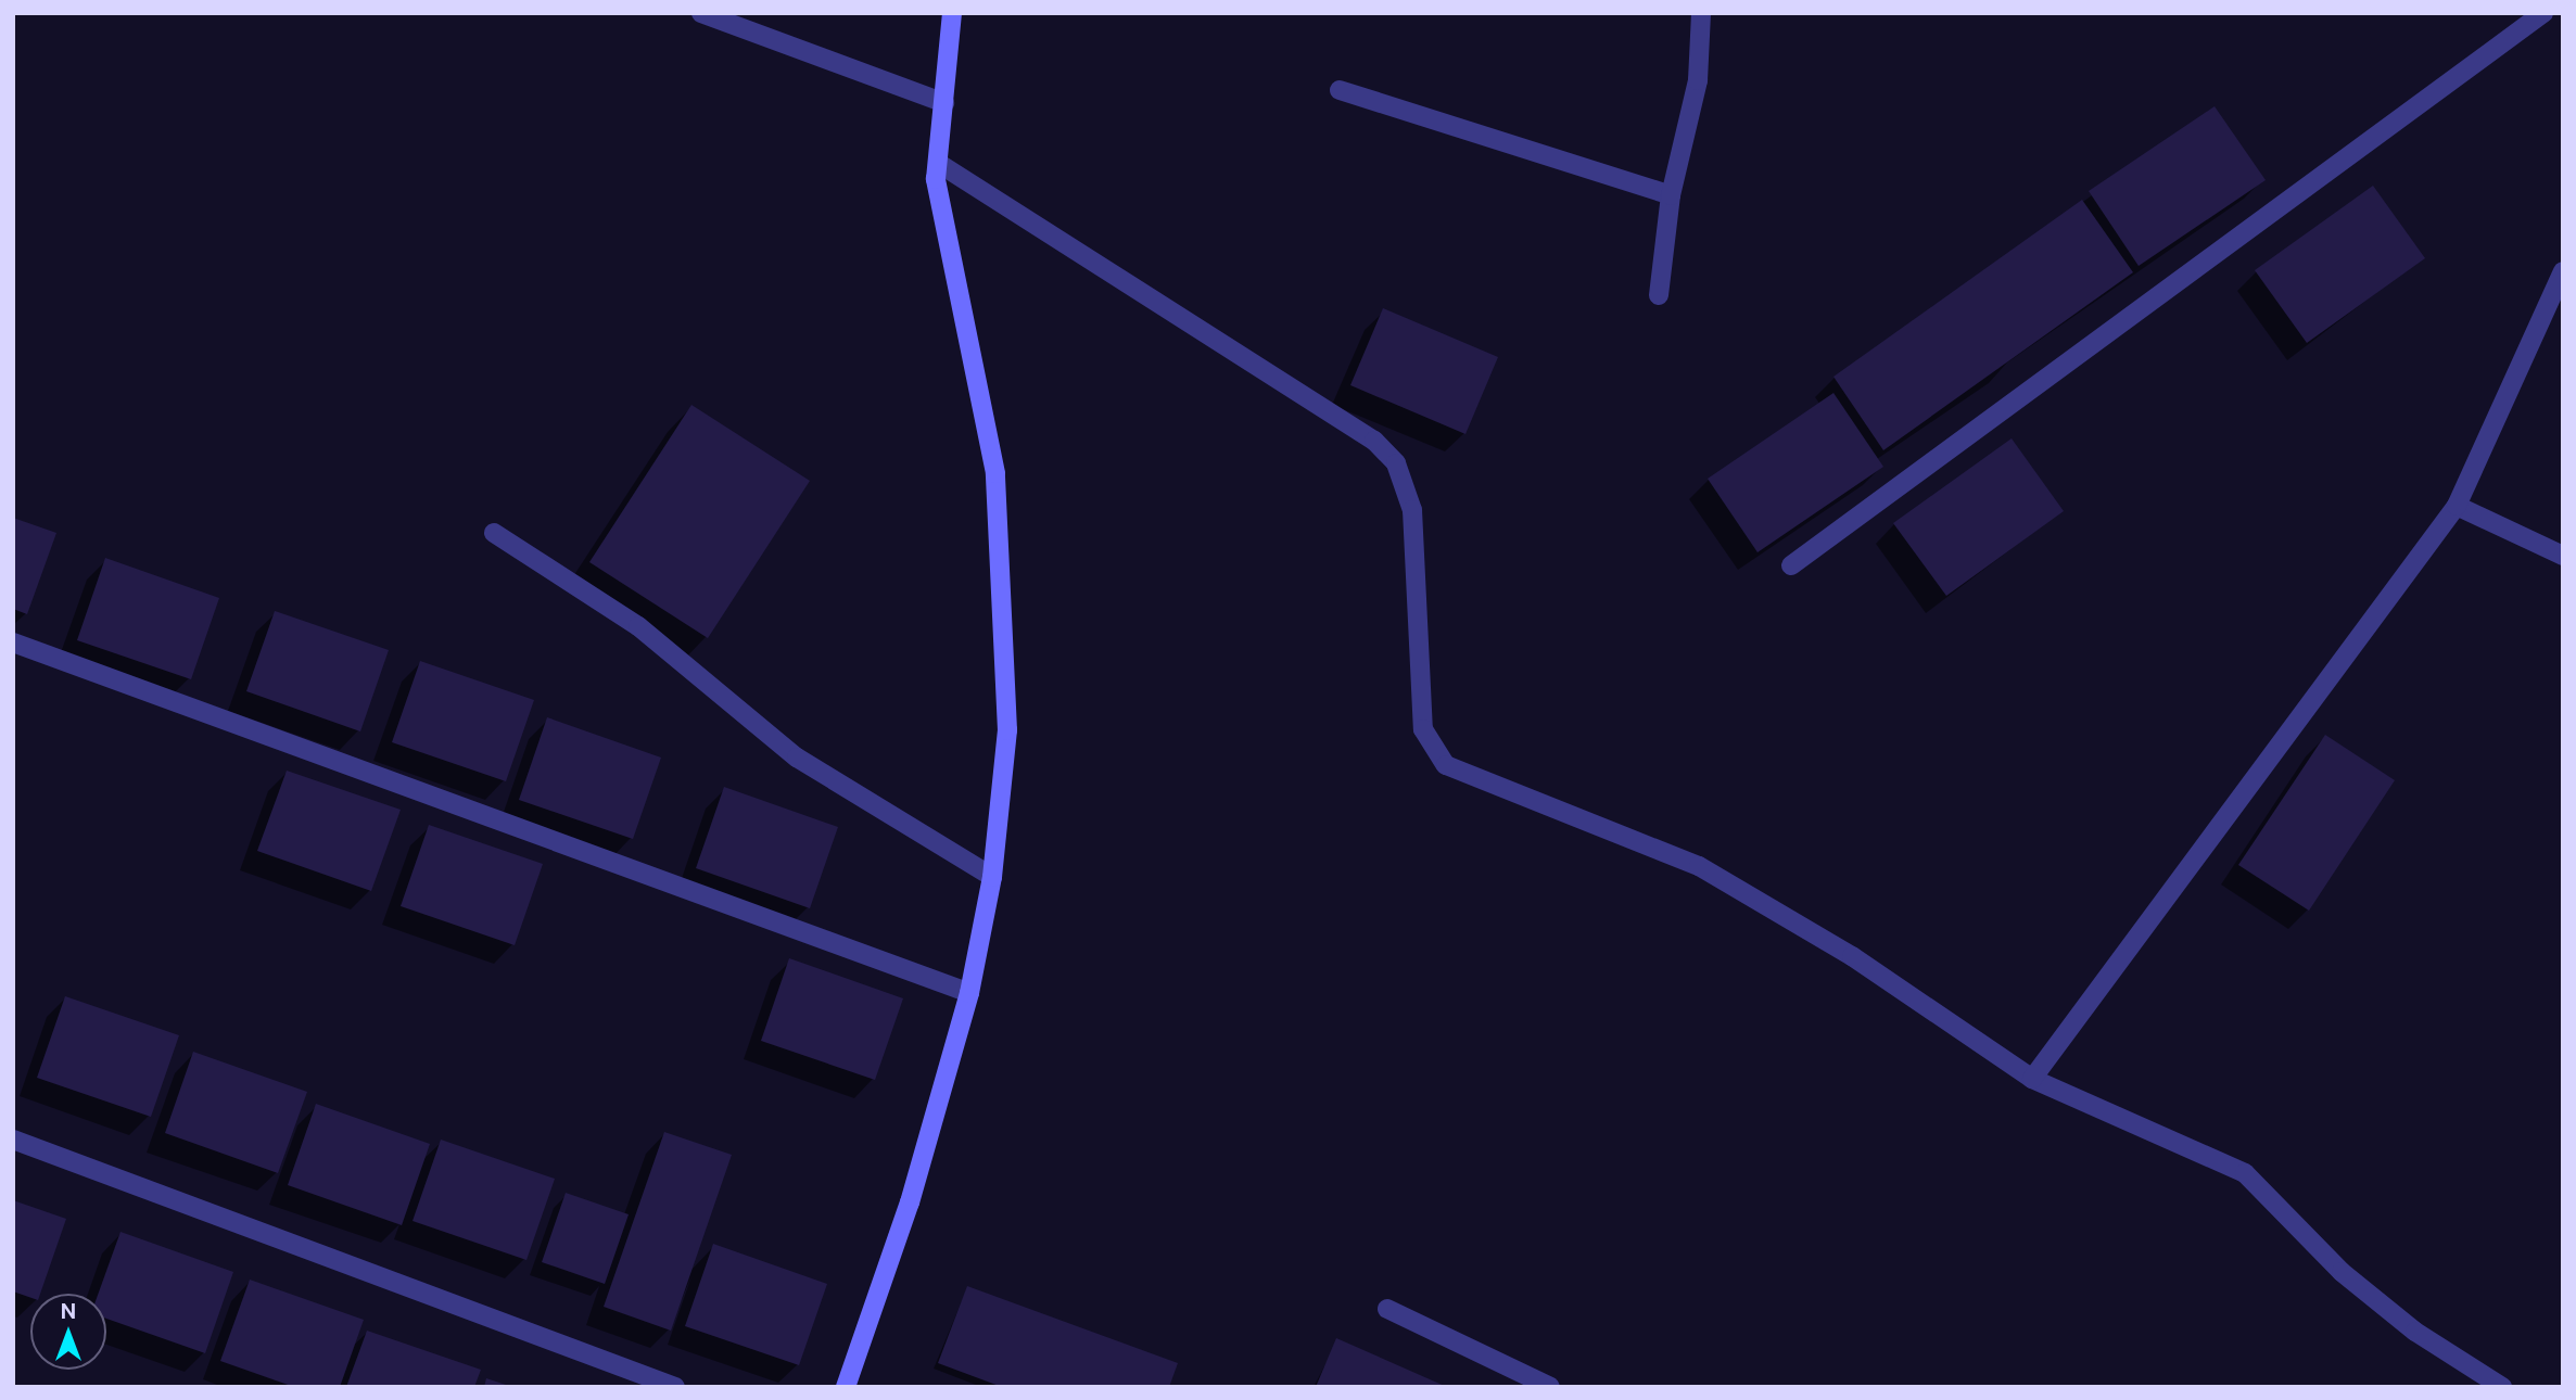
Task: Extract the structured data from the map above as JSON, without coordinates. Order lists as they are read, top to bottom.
{
  "north": "top"
}
